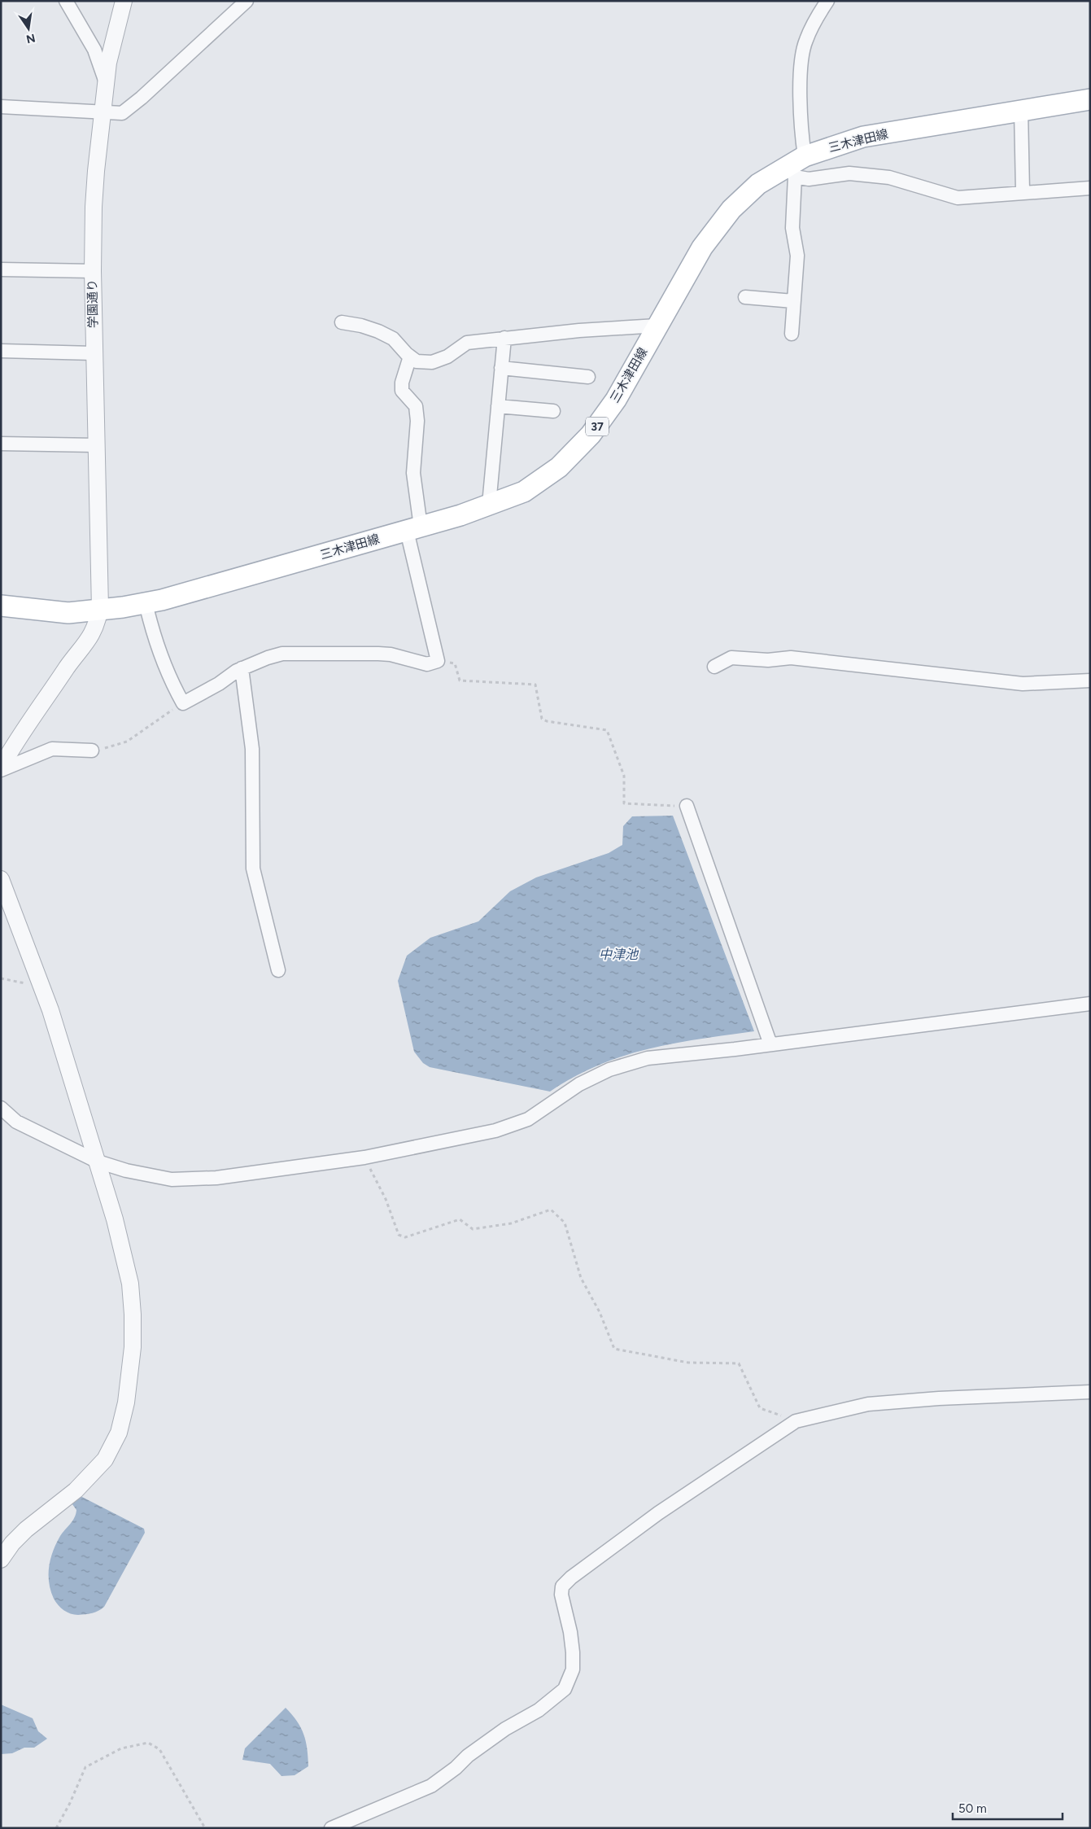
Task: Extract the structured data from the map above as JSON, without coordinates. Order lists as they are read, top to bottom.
{
  "streets": {
    "main road": ["三木津田線", "37"],
    "street": ["学園通り"]
  },
  "crossings": [
    ["三木津田線", "学園通り"]
  ],
  "water": ["中津池"],
  "scale_bar": "50 m",
  "north": "bottom"
}
